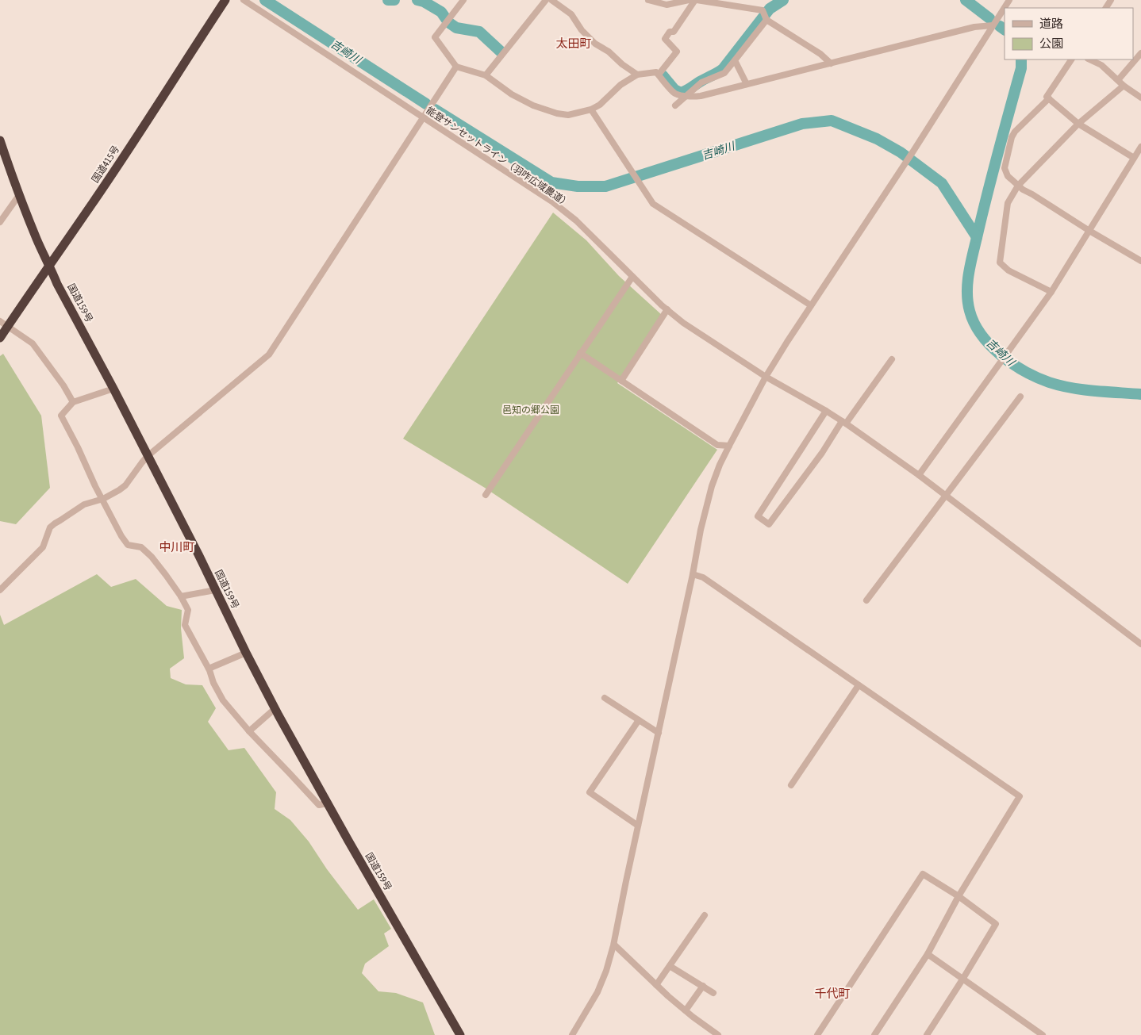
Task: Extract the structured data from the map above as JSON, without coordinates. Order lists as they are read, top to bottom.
{
  "streets": {
    "highway": ["国道415号", "国道159号"],
    "street": ["能登サンセットライン（羽咋広域農道）"]
  },
  "crossings": [
    ["国道415号", "国道159号"]
  ],
  "districts": ["太田町", "中川町", "千代町"],
  "water": ["吉崎川"],
  "parks": ["邑知の郷公園"],
  "legend": ["道路", "公園"]
}
